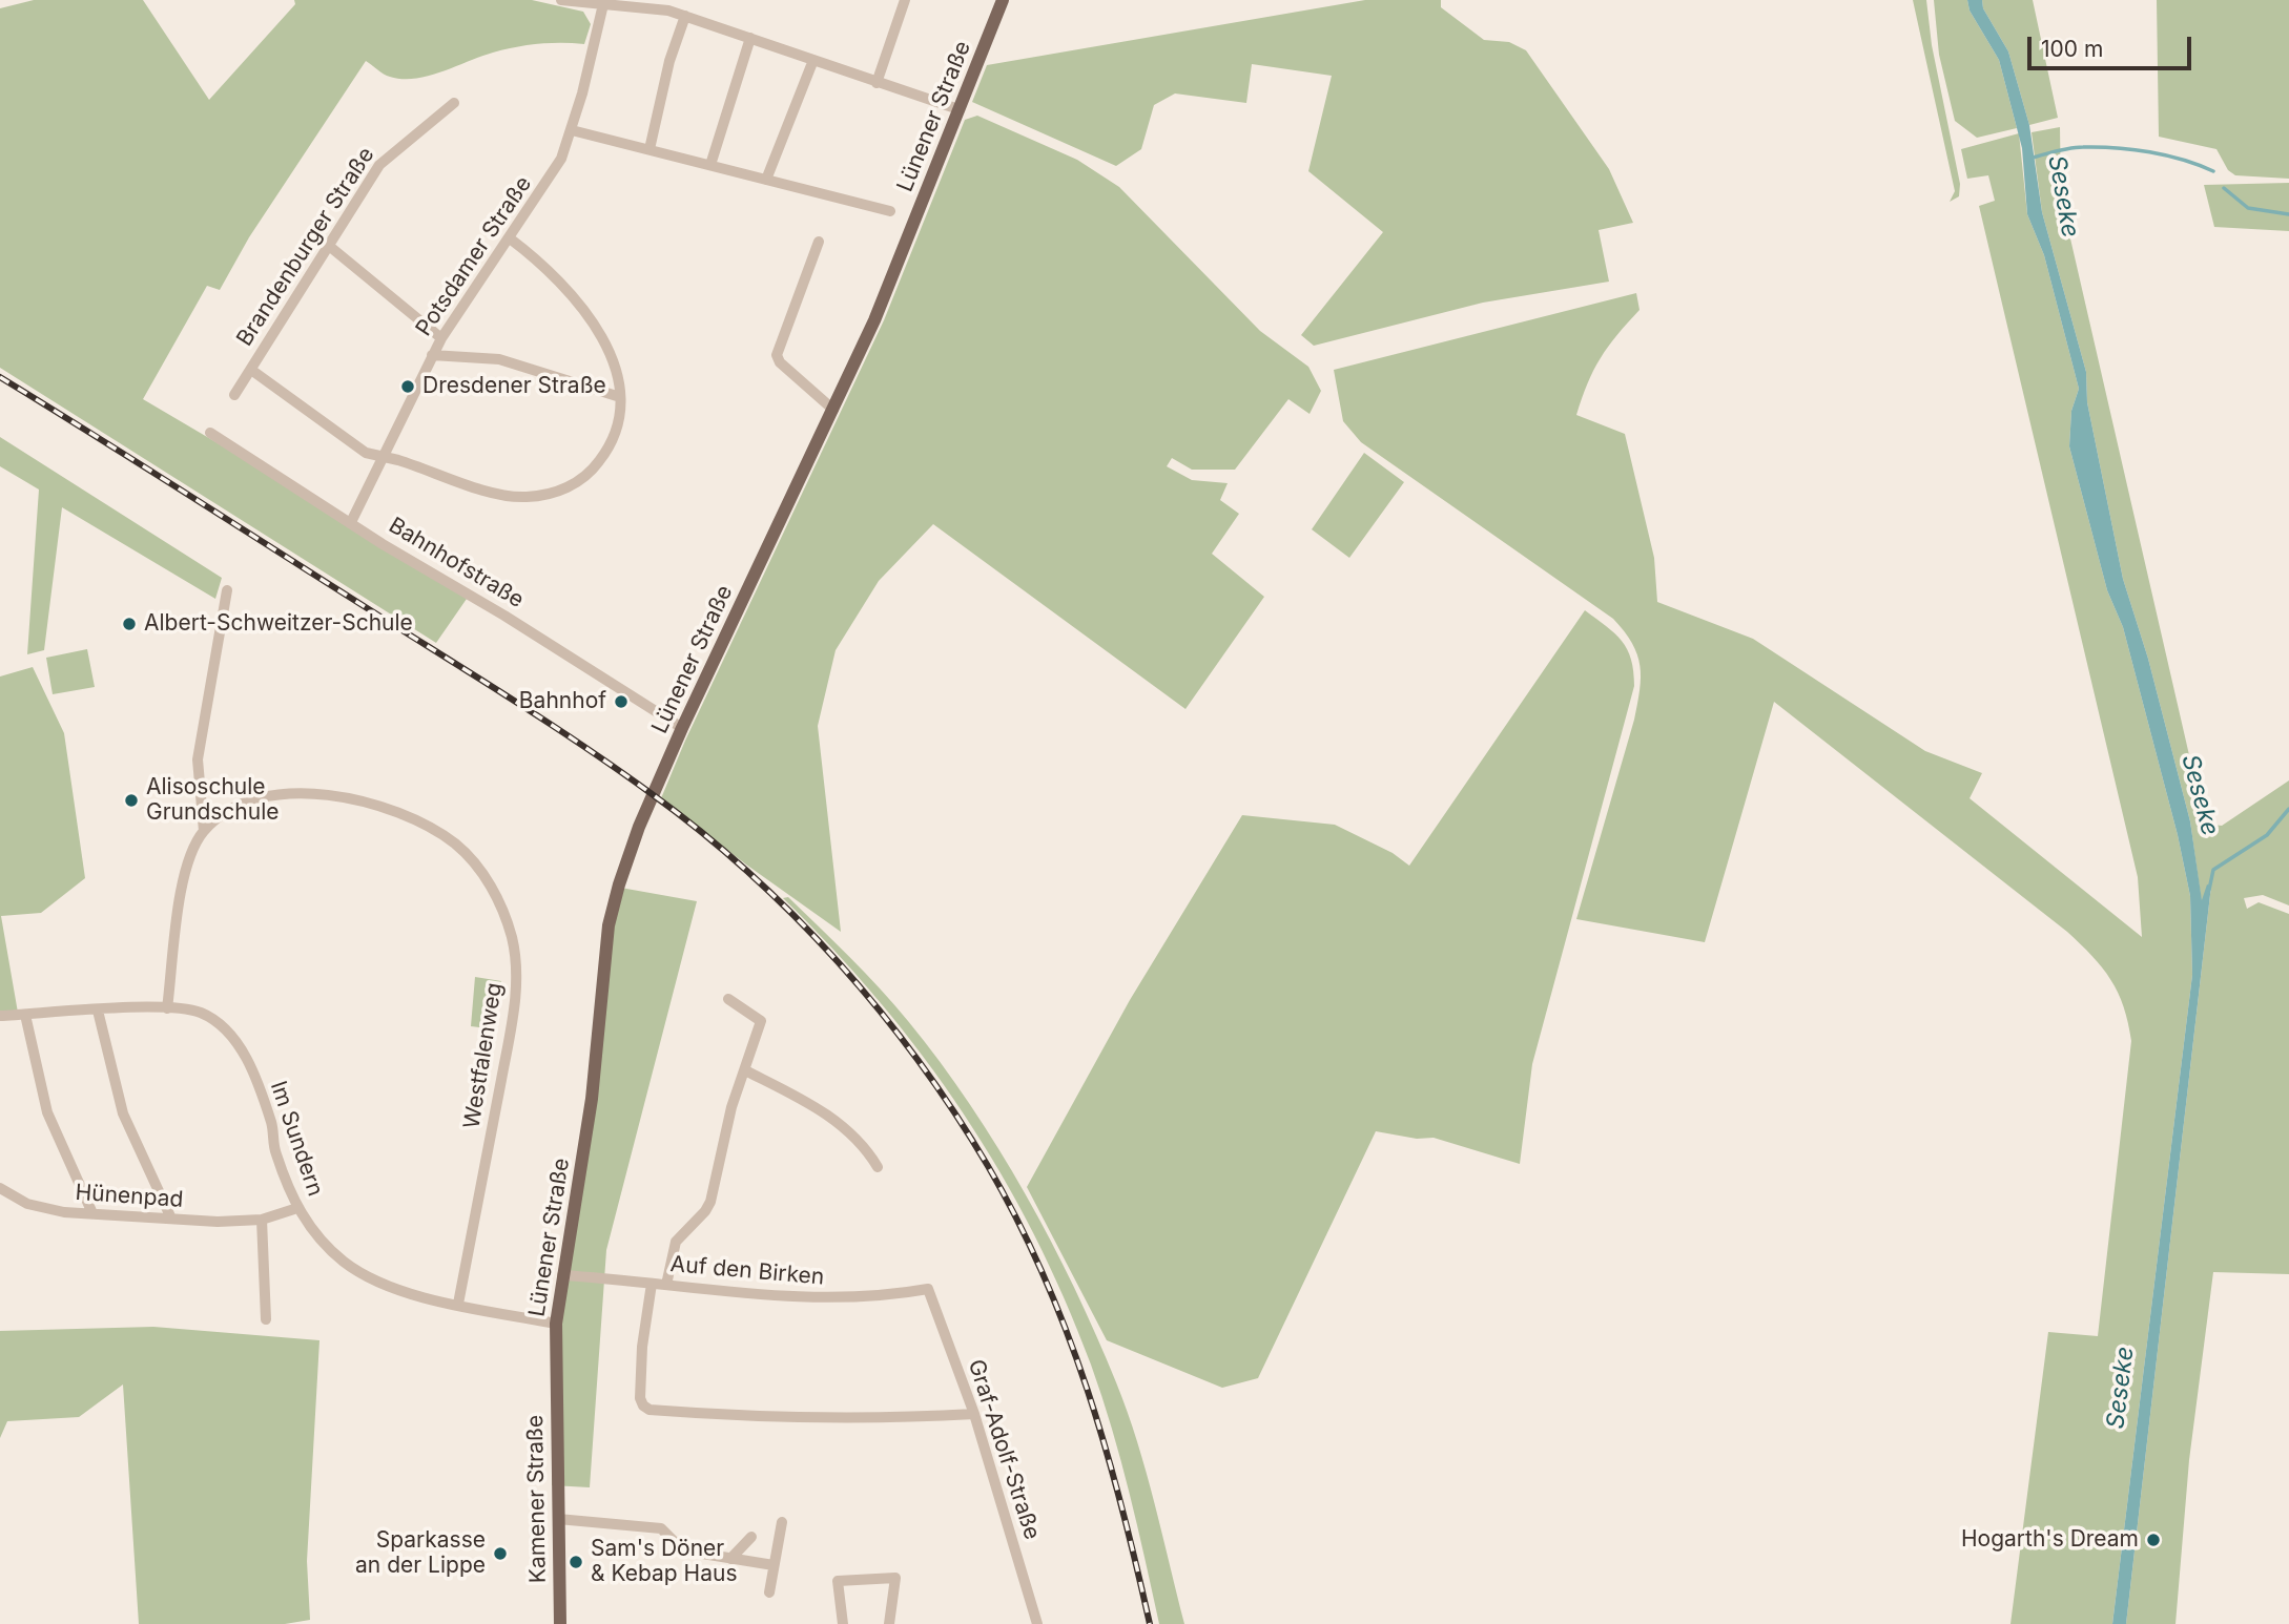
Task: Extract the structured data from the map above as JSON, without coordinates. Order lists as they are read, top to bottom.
{
  "streets": {
    "main road": ["Lünener Straße", "Kamener Straße"],
    "street": [
      "Brandenburger Straße",
      "Potsdamer Straße",
      "Bahnhofstraße",
      "Westfalenweg",
      "Im Sundern",
      "Hünenpad",
      "Auf den Birken",
      "Graf-Adolf-Straße"
    ]
  },
  "crossings": [
    ["Lünener Straße", "Bahnhofstraße"],
    ["Lünener Straße", "Im Sundern"],
    ["Lünener Straße", "Auf den Birken"],
    ["Lünener Straße", "Kamener Straße"],
    ["Potsdamer Straße", "Bahnhofstraße"],
    ["Westfalenweg", "Im Sundern"],
    ["Im Sundern", "Hünenpad"],
    ["Auf den Birken", "Graf-Adolf-Straße"]
  ],
  "water": ["Seseke"],
  "places": [
    "Dresdener Straße",
    "Albert-Schweitzer-Schule",
    "Bahnhof",
    "Alisoschule Grundschule",
    "Hogarth's Dream",
    "Sparkasse an der Lippe",
    "Sam's Döner & Kebap Haus"
  ],
  "scale_bar": "100 m"
}
